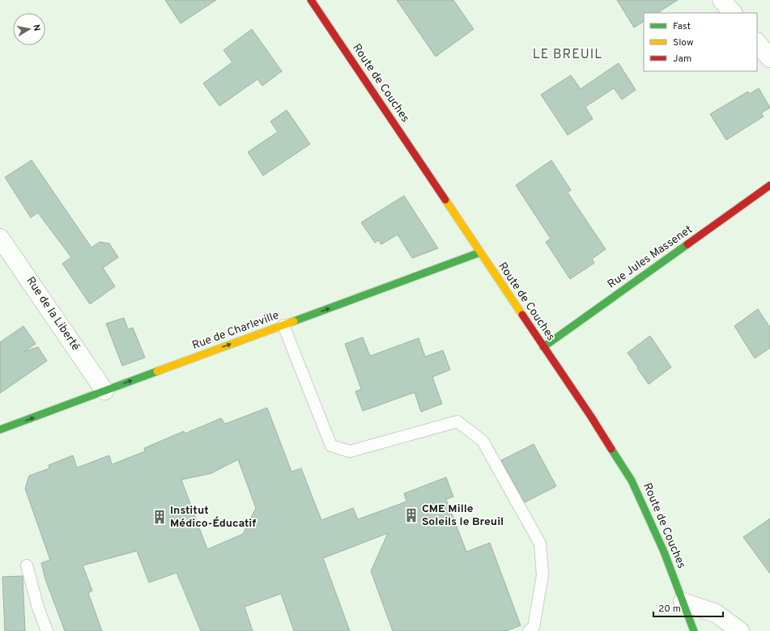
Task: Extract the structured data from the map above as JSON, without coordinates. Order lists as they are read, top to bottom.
{
  "streets": {
    "street": [
      "Route de Couches",
      "Rue Jules Massenet",
      "Rue de la Liberté",
      "Rue de Charleville"
    ]
  },
  "crossings": [
    ["Route de Couches", "Rue Jules Massenet"],
    ["Route de Couches", "Rue de Charleville"],
    ["Rue de la Liberté", "Rue de Charleville"]
  ],
  "one_way": ["Rue de Charleville"],
  "districts": ["LE BREUIL"],
  "places": {
    "building": ["CME Mille Soleils le Breuil", "Institut Médico-Éducatif"]
  },
  "legend": ["Fast", "Slow", "Jam"],
  "scale_bar": "20 m",
  "north": "right"
}
